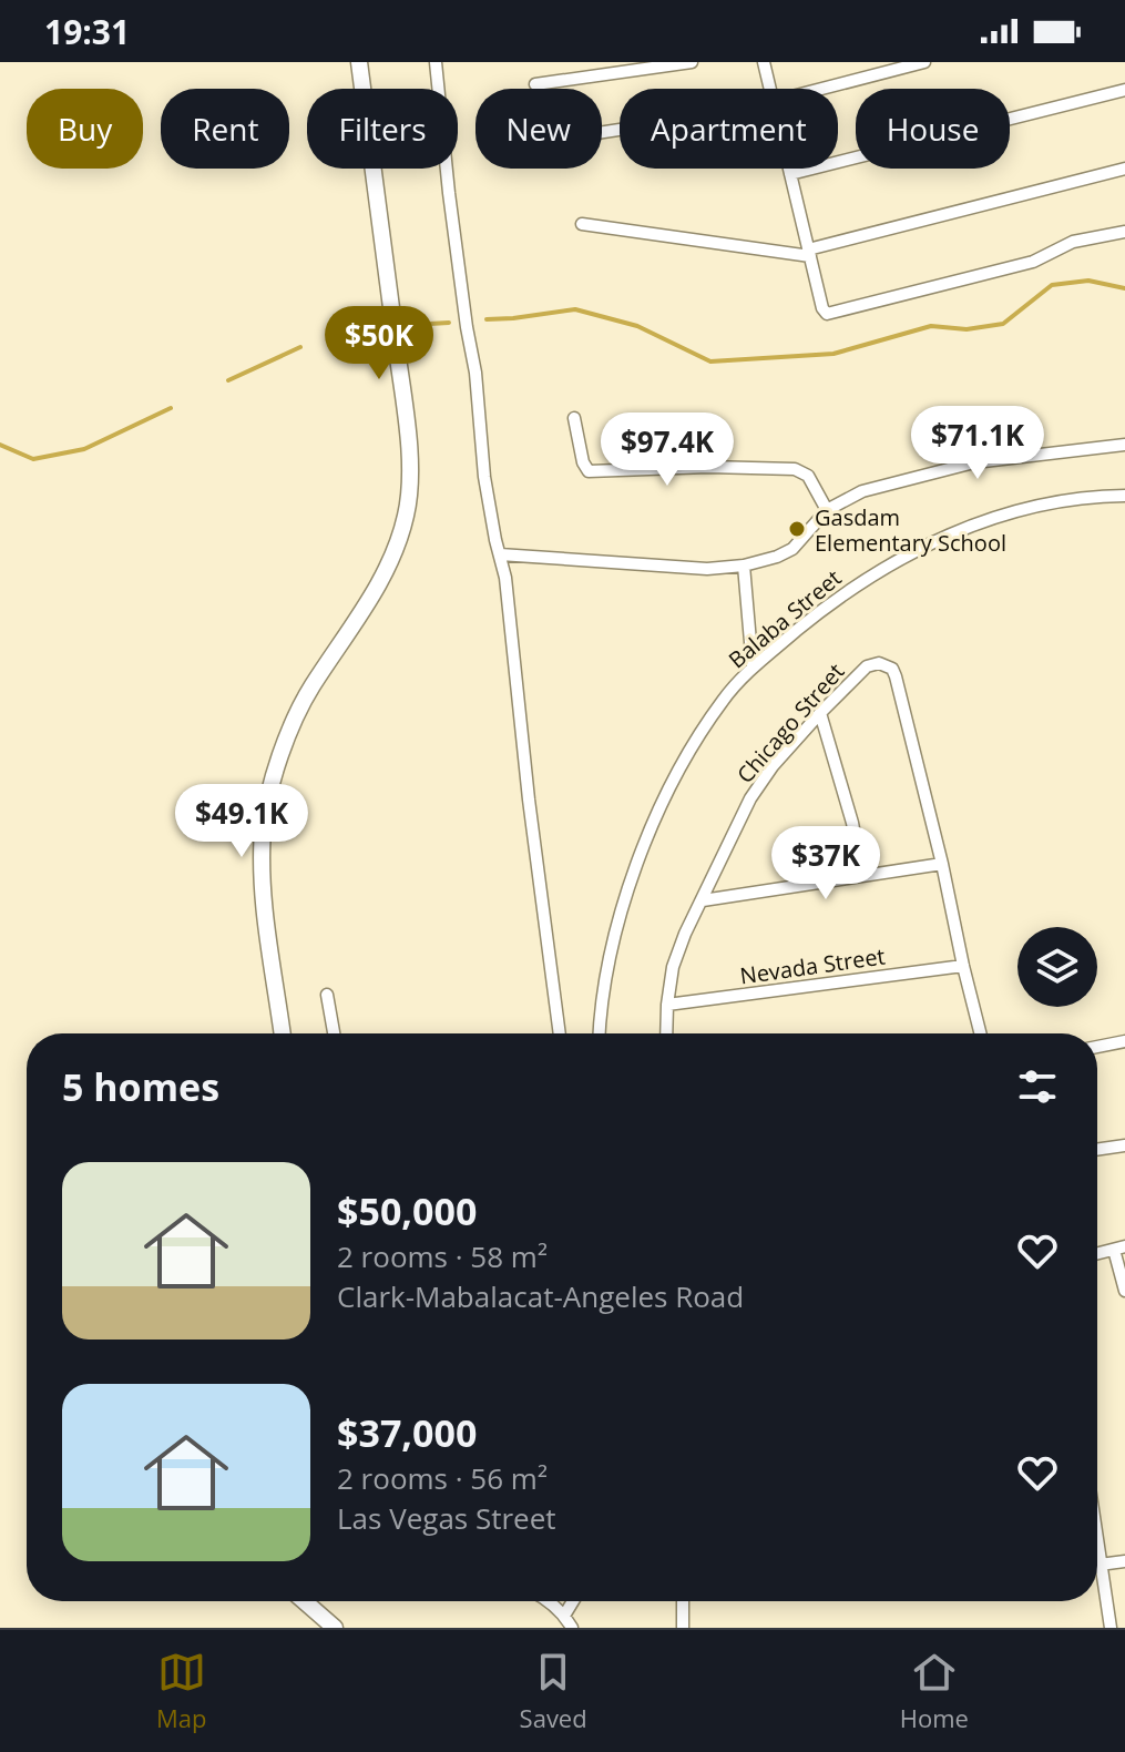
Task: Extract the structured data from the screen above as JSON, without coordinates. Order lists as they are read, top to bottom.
{
  "streets": {
    "street": ["Balaba Street", "Chicago Street", "Nevada Street"]
  },
  "crossings": [
    ["Chicago Street", "Nevada Street"]
  ],
  "places": ["Gasdam Elementary School"],
  "page": {
    "status": "19:31",
    "chip": [
      "Buy",
      "Rent",
      "Filters",
      "New",
      "Apartment",
      "House"
    ],
    "price": [
      "$50K",
      "$71.1K",
      "$97.4K",
      "$49.1K",
      "$37K"
    ],
    "heading": "5 homes",
    "list": [
      {
        "name": "$50,000",
        "note": "2 rooms · 58 m² · Clark-Mabalacat-Angeles Road"
      },
      {
        "name": "$37,000",
        "note": "2 rooms · 56 m² · Las Vegas Street"
      }
    ],
    "tabs": ["Map", "Saved", "Home"]
  }
}
